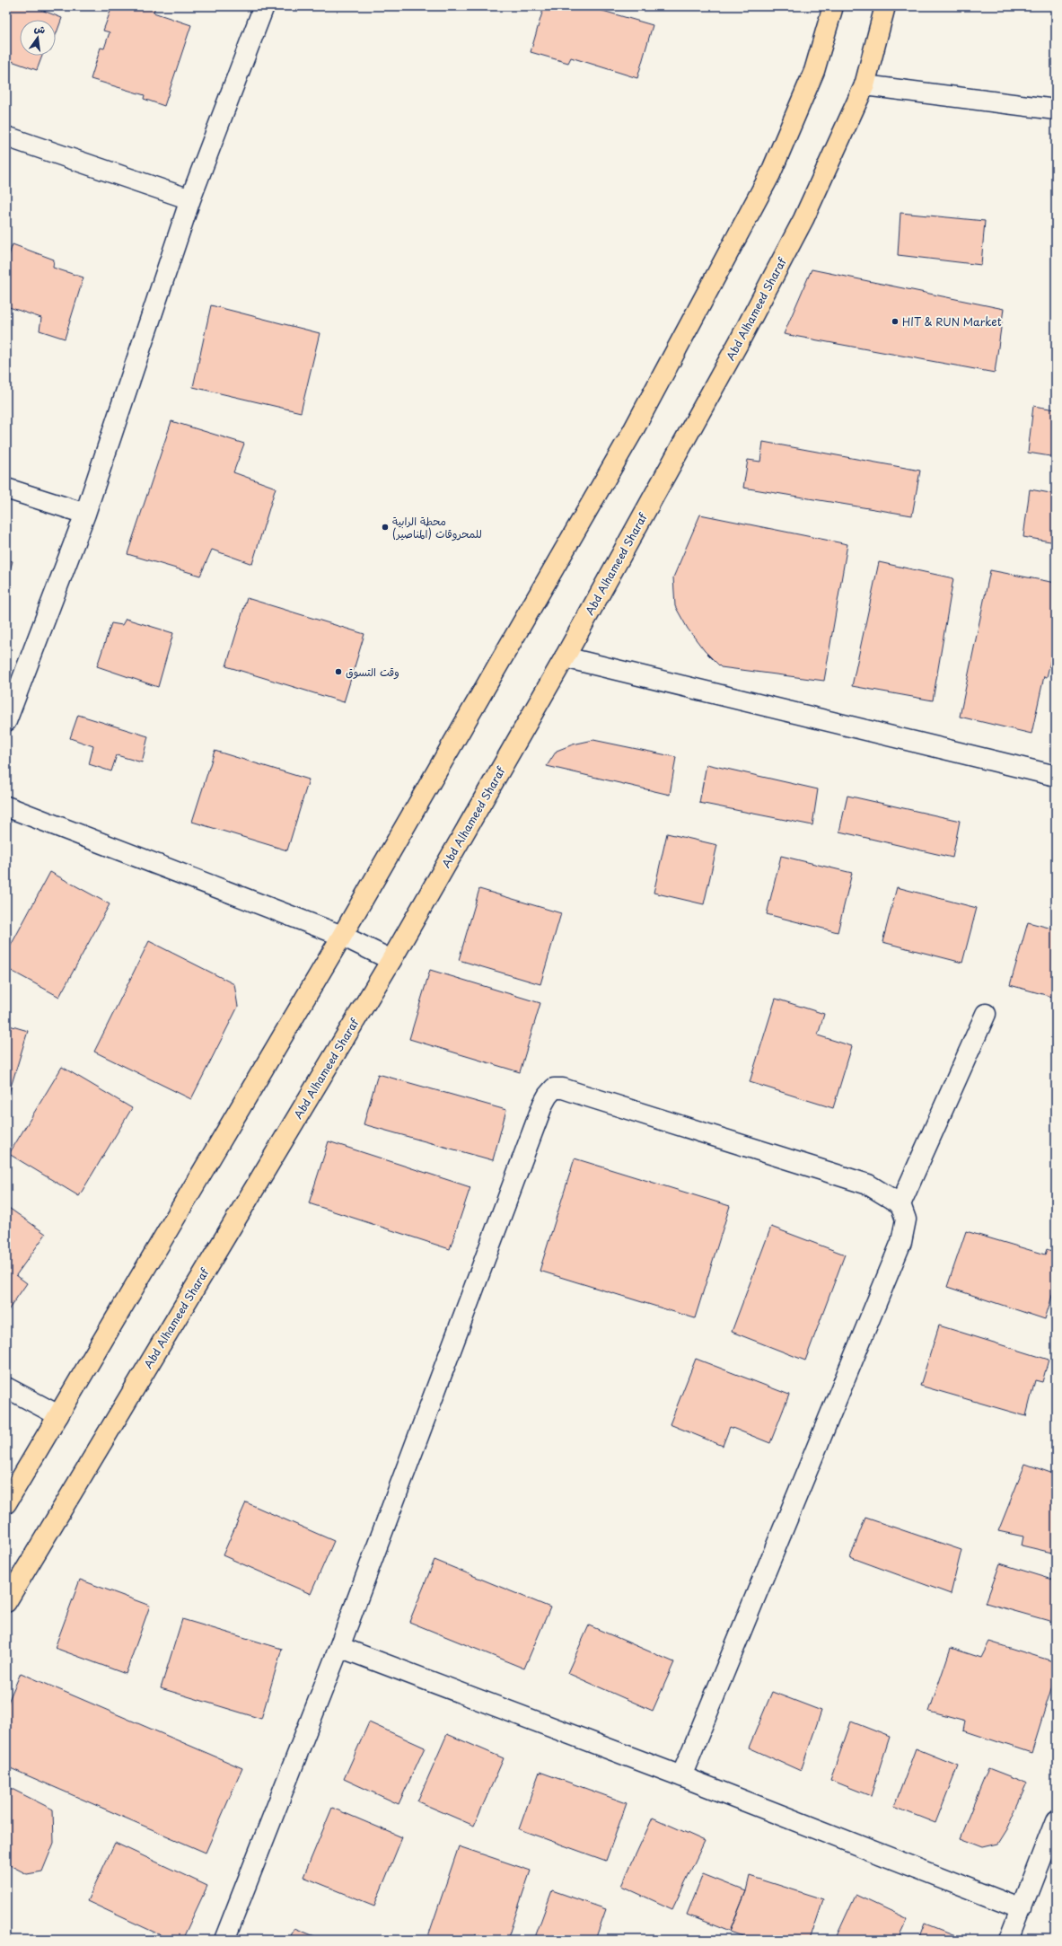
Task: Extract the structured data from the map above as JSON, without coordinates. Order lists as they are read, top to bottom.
{
  "streets": {
    "main road": ["Abd Alhameed Sharaf"]
  },
  "places": ["HIT & RUN Market", "محطة الرابية للمحروقات (المناصير)", "وقت التسوق"],
  "north": "top"
}
